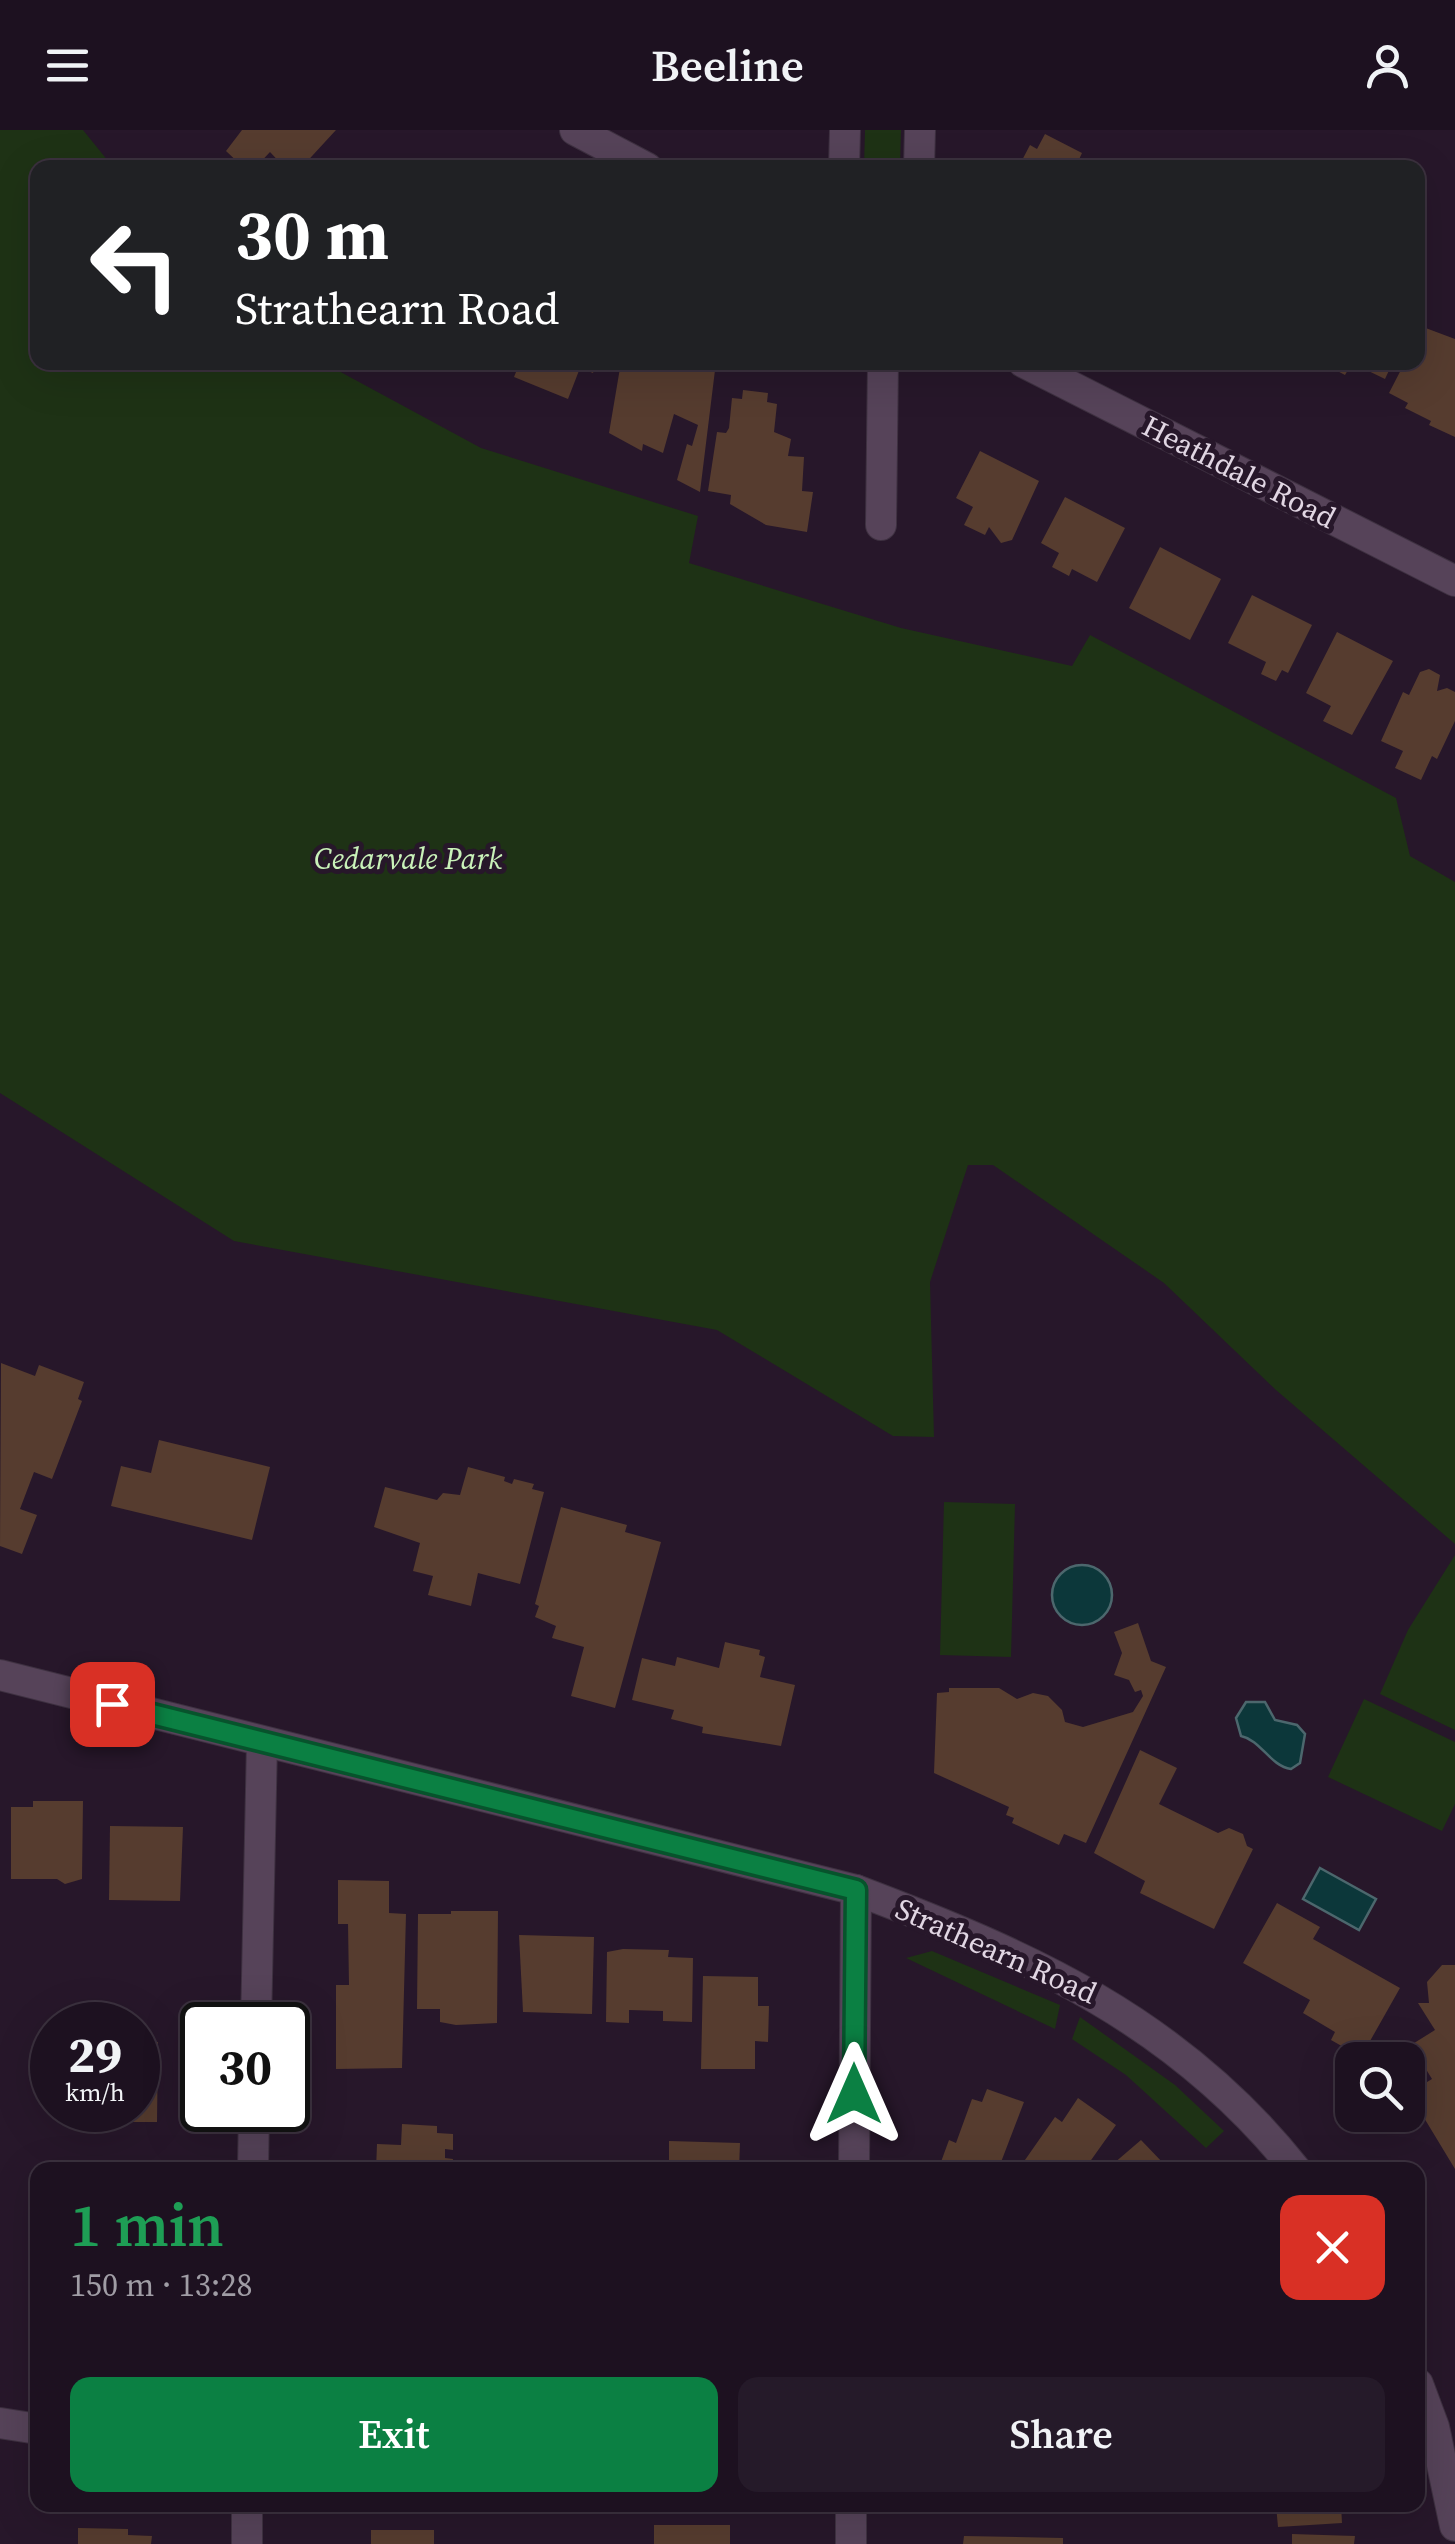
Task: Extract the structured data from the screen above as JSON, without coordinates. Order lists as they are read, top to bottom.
{
  "streets": {
    "street": ["Heathdale Road", "Strathearn Road"]
  },
  "parks": ["Cedarvale Park"],
  "page": {
    "header": "Beeline",
    "turn": ["30 m", "Strathearn Road"],
    "speed": "29 km/h",
    "limit": "30",
    "heading": ["1 min", "150 m · 13:28"],
    "buttons": ["Exit", "Share"]
  }
}
